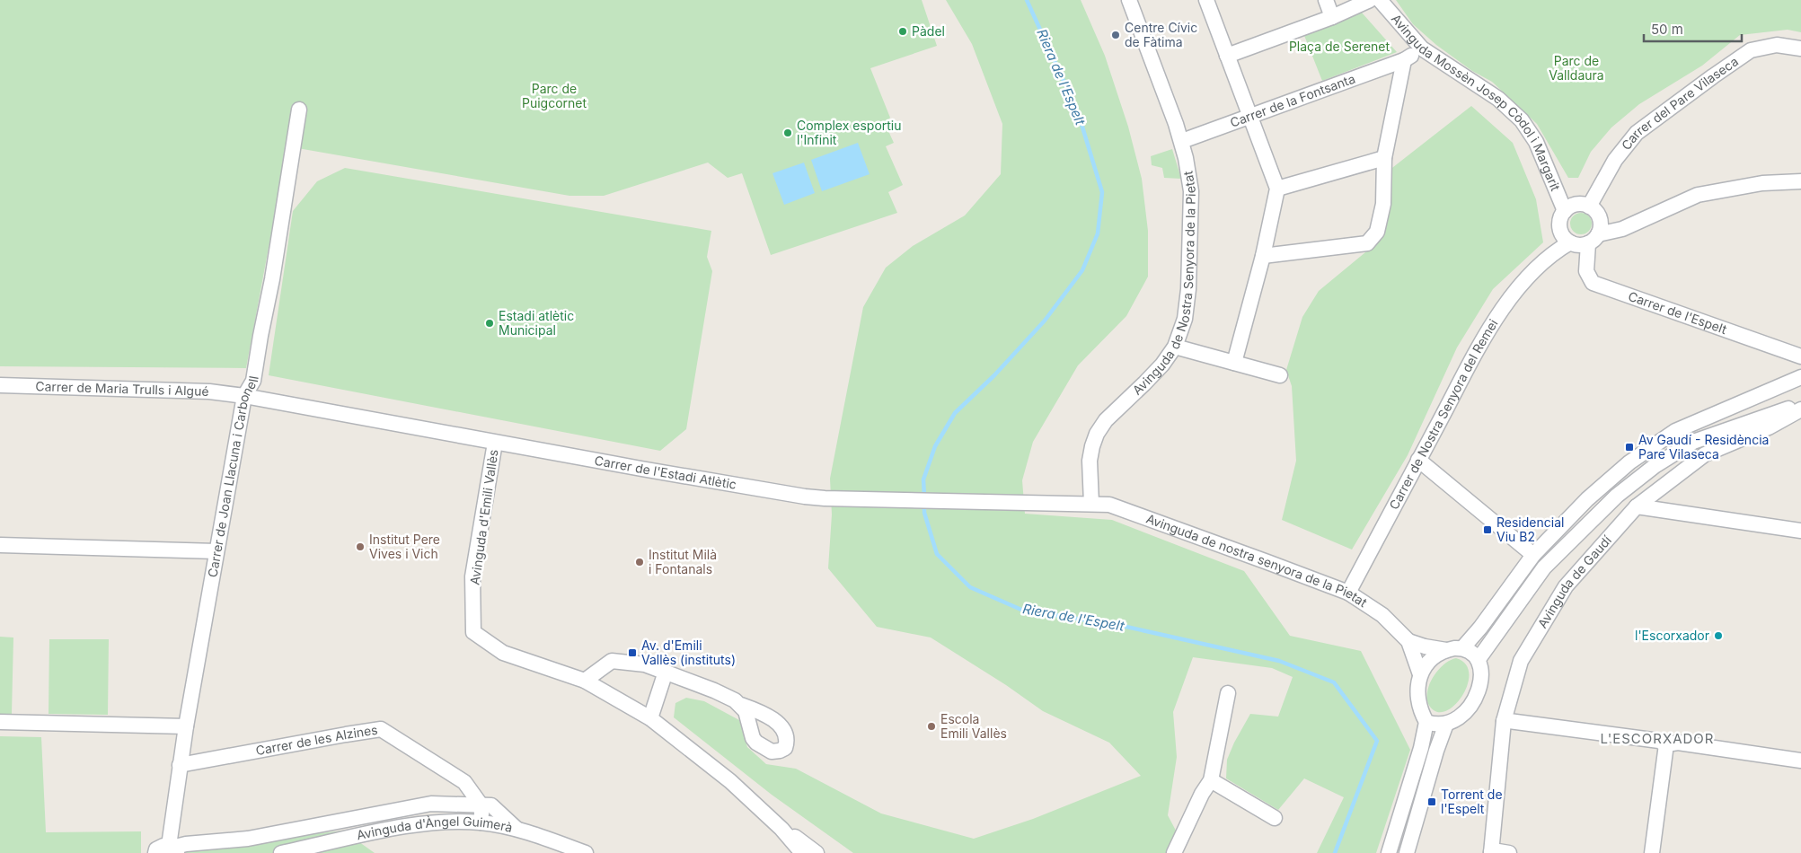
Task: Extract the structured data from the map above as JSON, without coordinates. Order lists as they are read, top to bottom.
{
  "streets": {
    "street": [
      "Carrer de la Fontsanta",
      "Avinguda Mossèn Josep Còdol i Margarit",
      "Carrer del Pare Vilaseca",
      "Avinguda de Nostra Senyora de la Pietat",
      "Carrer de l'Espelt",
      "Carrer de Maria Trulls i Algué",
      "Carrer de Nostra Senyora del Remei",
      "Carrer de l'Estadi Atlètic",
      "Carrer de Joan Llacuna i Carbonell",
      "Avinguda d'Emili Vallès",
      "Avinguda de nostra senyora de la Pietat",
      "Avinguda de Gaudí",
      "Carrer de les Alzines",
      "Avinguda d'Àngel Guimerà"
    ]
  },
  "crossings": [
    ["Carrer de la Fontsanta", "Avinguda de Nostra Senyora de la Pietat"],
    ["Avinguda Mossèn Josep Còdol i Margarit", "Carrer del Pare Vilaseca"],
    ["Avinguda Mossèn Josep Còdol i Margarit", "Carrer de l'Espelt"],
    ["Avinguda Mossèn Josep Còdol i Margarit", "Carrer de Nostra Senyora del Remei"],
    ["Carrer del Pare Vilaseca", "Carrer de l'Espelt"],
    ["Carrer del Pare Vilaseca", "Carrer de Nostra Senyora del Remei"],
    ["Avinguda de Nostra Senyora de la Pietat", "Carrer de l'Estadi Atlètic"],
    ["Avinguda de Nostra Senyora de la Pietat", "Avinguda de nostra senyora de la Pietat"],
    ["Carrer de l'Espelt", "Carrer de Nostra Senyora del Remei"],
    ["Carrer de Maria Trulls i Algué", "Carrer de l'Estadi Atlètic"],
    ["Carrer de Maria Trulls i Algué", "Carrer de Joan Llacuna i Carbonell"],
    ["Carrer de Nostra Senyora del Remei", "Avinguda de nostra senyora de la Pietat"],
    ["Carrer de l'Estadi Atlètic", "Carrer de Joan Llacuna i Carbonell"],
    ["Carrer de l'Estadi Atlètic", "Avinguda d'Emili Vallès"],
    ["Carrer de l'Estadi Atlètic", "Avinguda de nostra senyora de la Pietat"],
    ["Carrer de Joan Llacuna i Carbonell", "Carrer de les Alzines"],
    ["Carrer de Joan Llacuna i Carbonell", "Avinguda d'Àngel Guimerà"],
    ["Avinguda de nostra senyora de la Pietat", "Avinguda de Gaudí"],
    ["Carrer de les Alzines", "Avinguda d'Àngel Guimerà"]
  ],
  "districts": ["L'ESCORXADOR"],
  "water": ["Riera de l'Espelt"],
  "parks": ["Plaça de Serenet", "Parc de Valldaura", "Parc de Puigcornet"],
  "places": {
    "other": [
      "Pàdel",
      "Centre Cívic de Fàtima",
      "Complex esportiu l'Infinit",
      "Estadi atlètic Municipal",
      "Institut Pere Vives i Vich",
      "Institut Milà i Fontanals",
      "l'Escorxador",
      "Escola Emili Vallès"
    ],
    "transit": [
      "Av Gaudí - Residència Pare Vilaseca",
      "Residencial Viu B2",
      "Av. d'Emili Vallès (instituts)",
      "Torrent de l'Espelt"
    ]
  },
  "scale_bar": "50 m"
}
